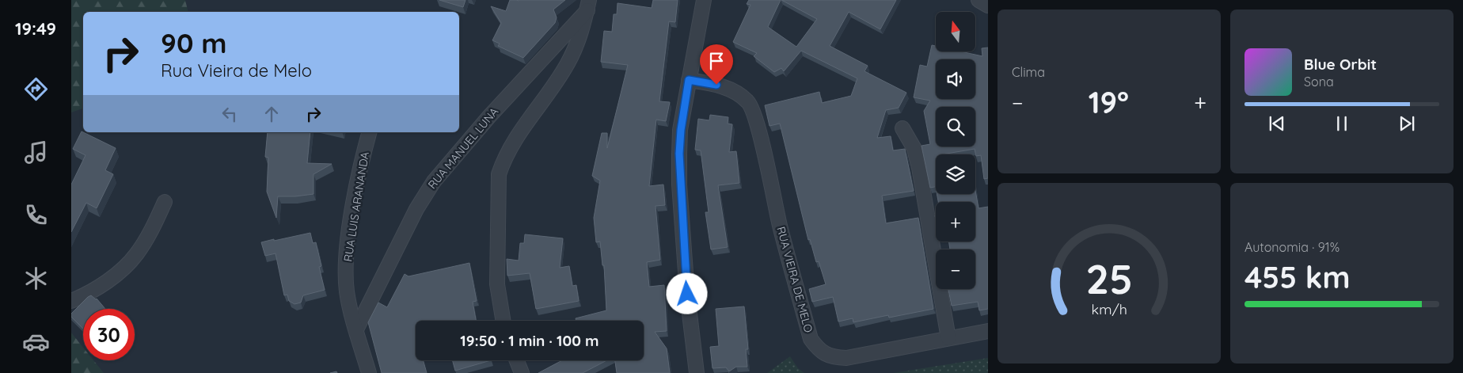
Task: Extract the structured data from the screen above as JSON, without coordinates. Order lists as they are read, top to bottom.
{
  "streets": {
    "street": ["RUA MANUEL LUNA", "RUA LUIS ARANANDA", "RUA VIEIRA DE MELO"]
  },
  "crossings": [
    ["RUA MANUEL LUNA", "RUA LUIS ARANANDA"]
  ],
  "north": "top",
  "page": {
    "tabs": "19:49",
    "tile": [
      "Clima",
      ["Autonomia · 91%", "455 km"]
    ],
    "map_buttons": ["+", "−"],
    "turn": ["90 m", "Rua Vieira de Melo"],
    "song": ["Blue Orbit", "Sona"],
    "heat": ["−", "19°", "+"],
    "limit": "30",
    "trip": "19:50 · 1 min · 100 m",
    "gauge": ["25", "km/h"]
  }
}
